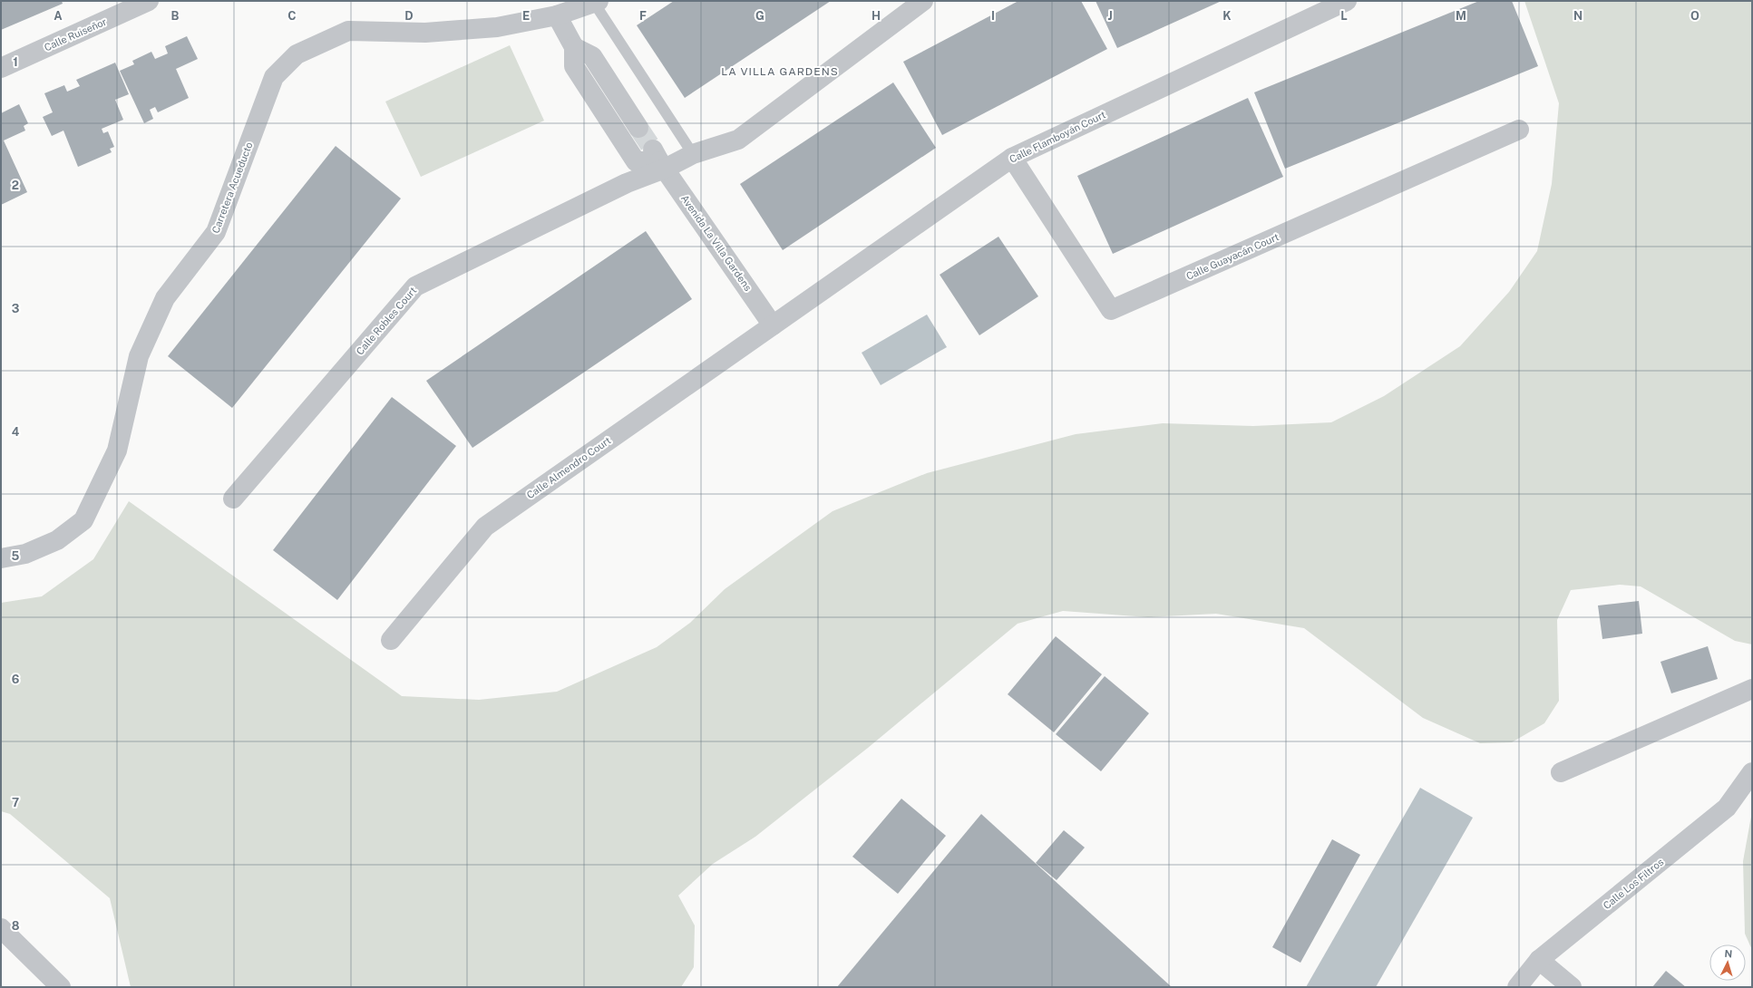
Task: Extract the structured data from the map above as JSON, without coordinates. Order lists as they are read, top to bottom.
{
  "streets": {
    "street": [
      "Calle Ruiseñor",
      "Calle Flamboyán Court",
      "Carretera Acueducto",
      "Avenida La Villa Gardens",
      "Calle Guayacán Court",
      "Calle Robles Court",
      "Calle Almendro Court",
      "Calle Los Filtros"
    ]
  },
  "crossings": [
    ["Calle Flamboyán Court", "Avenida La Villa Gardens"],
    ["Calle Flamboyán Court", "Calle Guayacán Court"],
    ["Calle Flamboyán Court", "Calle Almendro Court"],
    ["Avenida La Villa Gardens", "Calle Robles Court"],
    ["Avenida La Villa Gardens", "Calle Almendro Court"]
  ],
  "districts": ["LA VILLA GARDENS"],
  "north": "top",
  "grid": {
    "columns": [
      "A",
      "B",
      "C",
      "D",
      "E",
      "F",
      "G",
      "H",
      "I",
      "J",
      "K",
      "L",
      "M",
      "N",
      "O"
    ],
    "rows": [
      "1",
      "2",
      "3",
      "4",
      "5",
      "6",
      "7",
      "8"
    ]
  }
}
